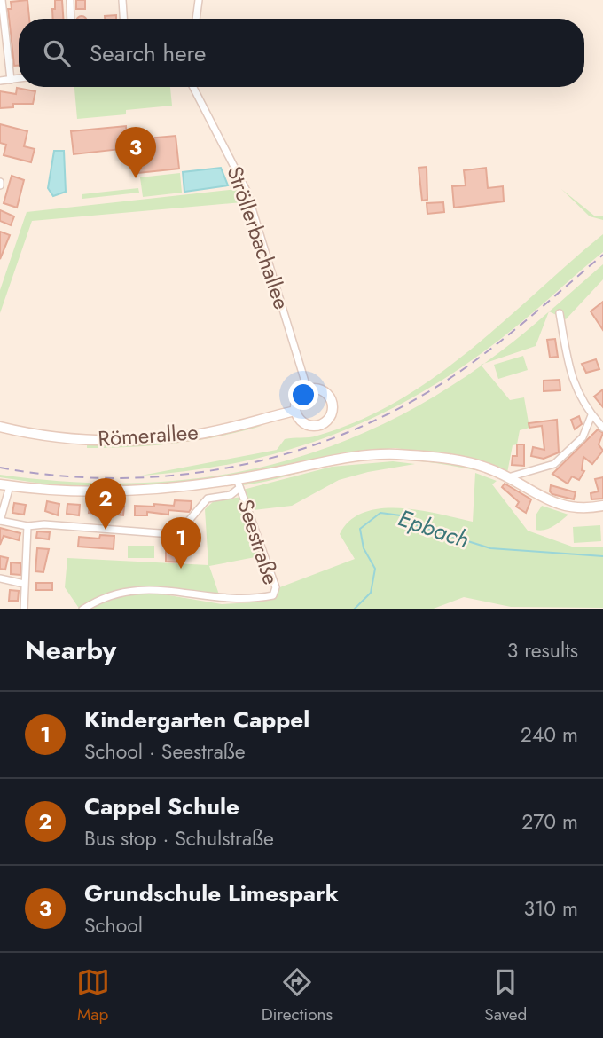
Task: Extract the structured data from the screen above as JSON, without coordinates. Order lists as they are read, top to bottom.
{
  "streets": {
    "street": ["Ströllerbachallee", "Römerallee", "Seestraße"]
  },
  "crossings": [
    ["Ströllerbachallee", "Römerallee"]
  ],
  "water": ["Epbach"],
  "page": {
    "search": "Search here",
    "pins": ["3", "2", "1"],
    "heading": ["Nearby", "3 results"],
    "list": [
      {
        "mark": "1",
        "name": "Kindergarten Cappel",
        "note": "School · Seestraße",
        "value": "240 m"
      },
      {
        "mark": "2",
        "name": "Cappel Schule",
        "note": "Bus stop · Schulstraße",
        "value": "270 m"
      },
      {
        "mark": "3",
        "name": "Grundschule Limespark",
        "note": "School",
        "value": "310 m"
      }
    ],
    "nav": ["Map", "Directions", "Saved"]
  }
}
